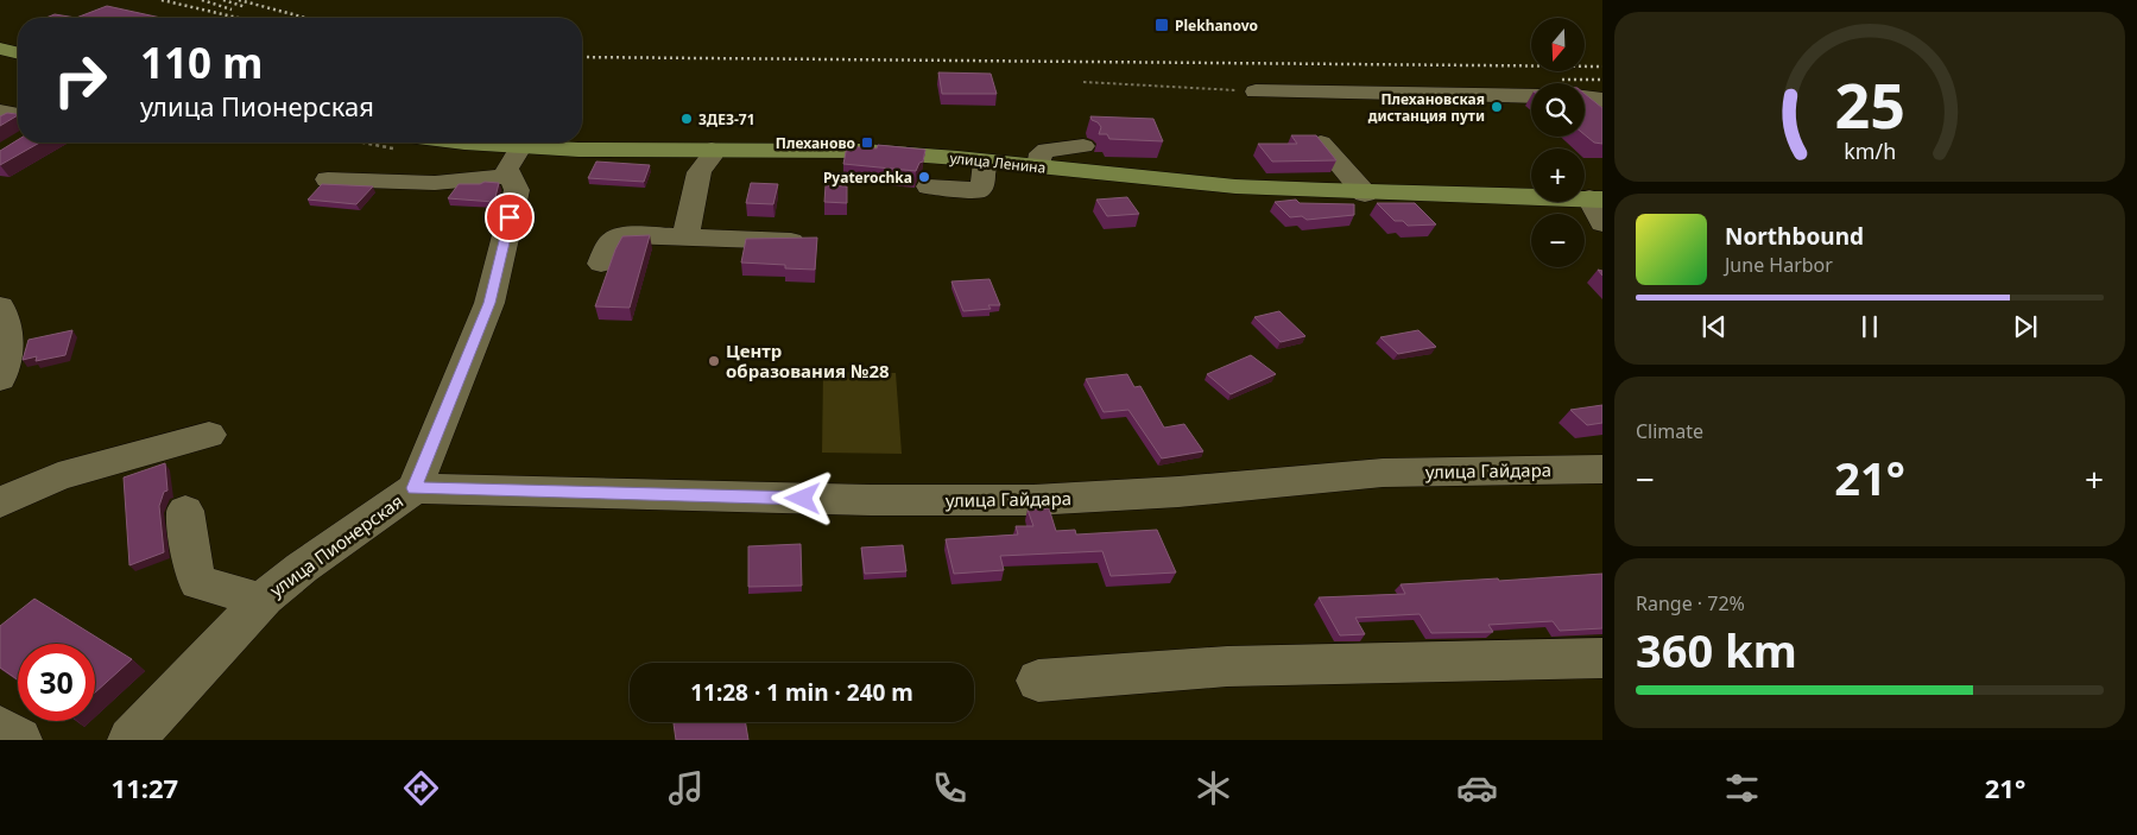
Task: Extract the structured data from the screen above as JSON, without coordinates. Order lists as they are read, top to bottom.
{
  "streets": {
    "main road": ["улица Ленина"],
    "street": ["улица Гайдара", "улица Пионерская"]
  },
  "crossings": [
    ["улица Ленина", "улица Пионерская"],
    ["улица Гайдара", "улица Пионерская"]
  ],
  "places": {
    "transit": ["Plekhanovo", "Плеханово"],
    "other": [
      "Плехановская дистанция пути",
      "3ДЕЗ-71",
      "Pyaterochka",
      "Центр образования №28"
    ]
  },
  "north": "bottom",
  "page": {
    "map_buttons": ["+", "−"],
    "turn": ["110 m", "улица Пионерская"],
    "song": ["Northbound", "June Harbor"],
    "tile": [
      "Climate",
      ["Range · 72%", "360 km"]
    ],
    "heat": ["−", "21°", "+"],
    "limit": "30",
    "trip": "11:28 · 1 min · 240 m",
    "tabs": ["11:27", "21°"],
    "gauge": ["25", "km/h"]
  }
}
